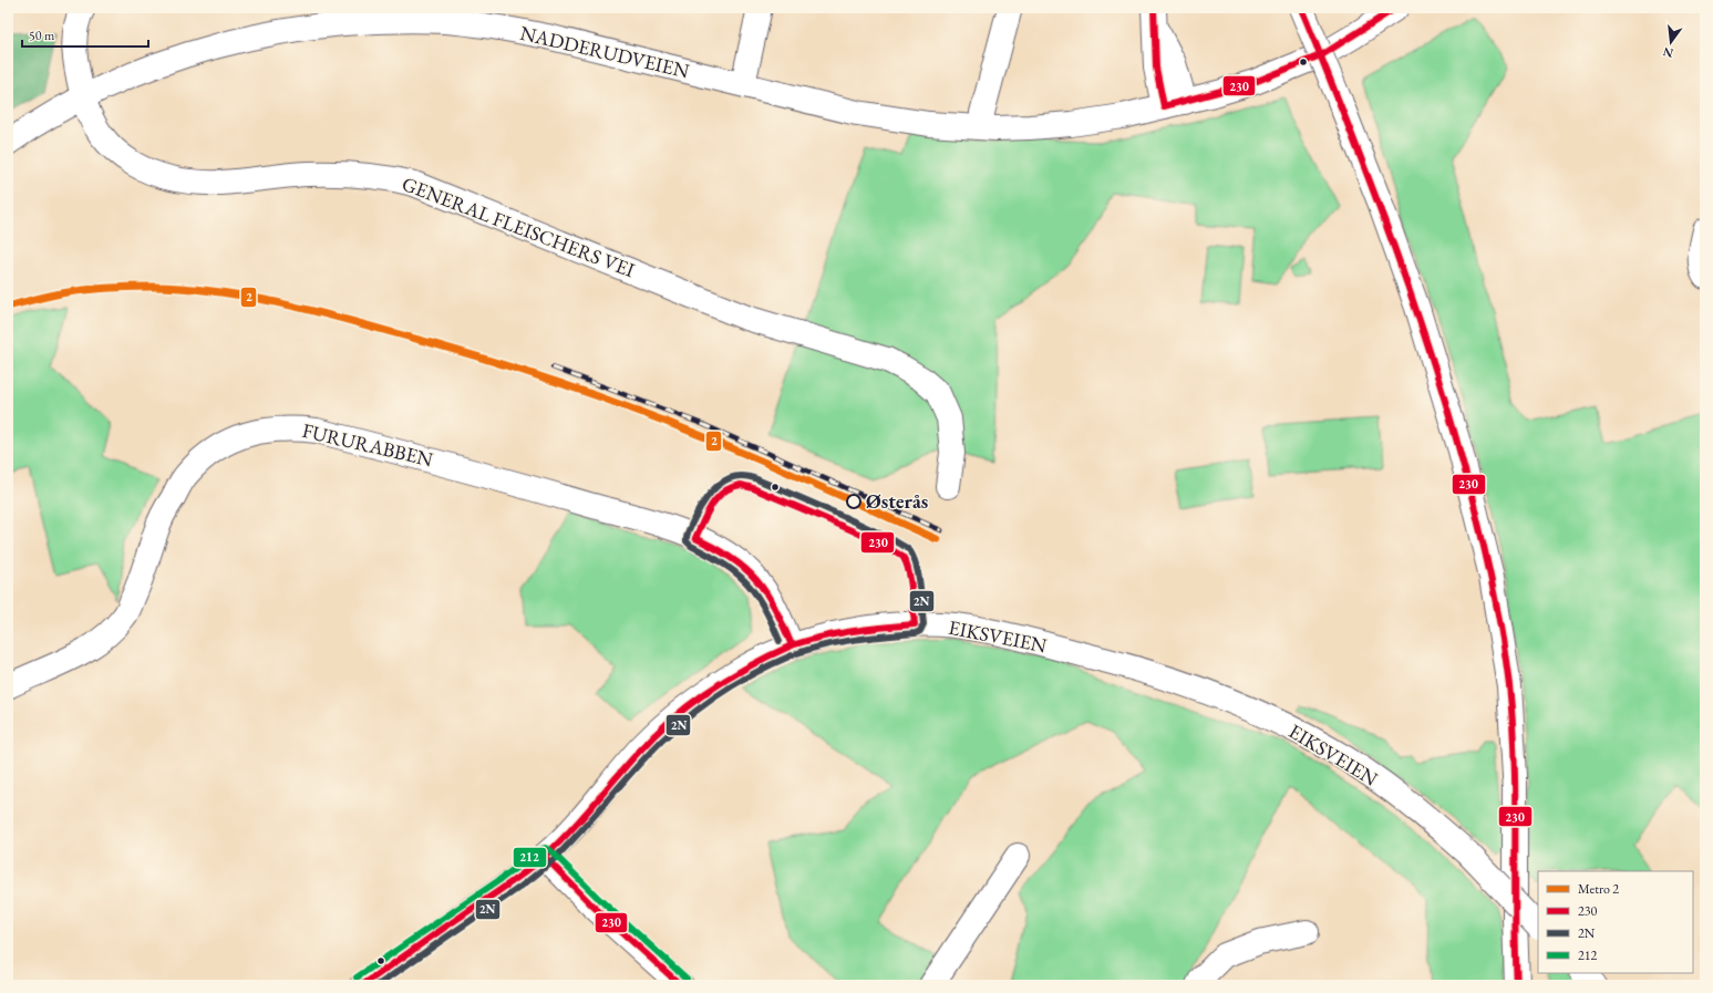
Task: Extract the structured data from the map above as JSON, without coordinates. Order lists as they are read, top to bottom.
{
  "streets": {
    "street": [
      "NADDERUDVEIEN",
      "GENERAL FLEISCHERS VEI",
      "FURURABBEN",
      "EIKSVEIEN"
    ]
  },
  "crossings": [
    ["NADDERUDVEIEN", "GENERAL FLEISCHERS VEI"],
    ["FURURABBEN", "EIKSVEIEN"]
  ],
  "places": ["Østerås"],
  "lines": [
    "transit line 230",
    "metro line 2",
    "transit line 2N",
    "transit line 212"
  ],
  "legend": [
    "Metro 2",
    "230",
    "2N",
    "212"
  ],
  "scale_bar": "50 m",
  "north": "bottom"
}
